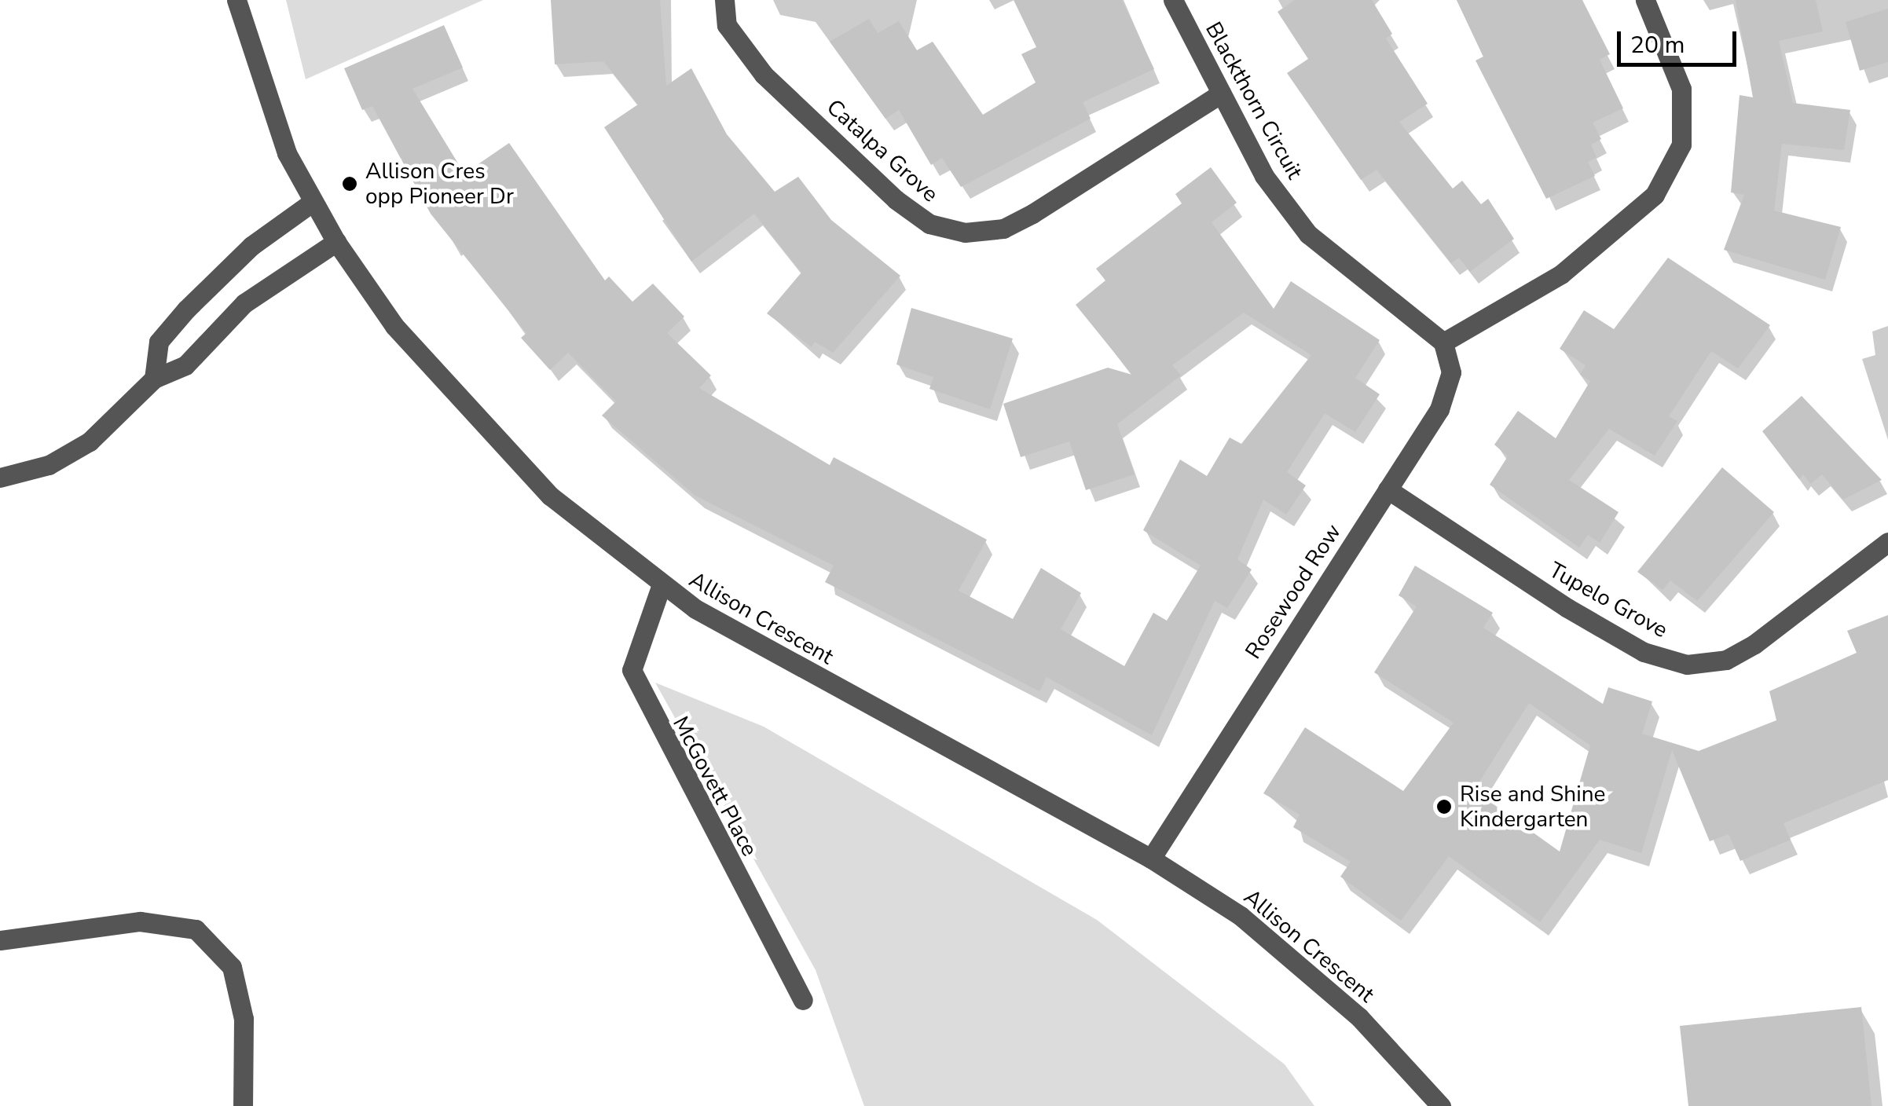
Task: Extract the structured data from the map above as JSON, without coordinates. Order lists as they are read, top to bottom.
{
  "streets": {
    "street": [
      "Blackthorn Circuit",
      "Catalpa Grove",
      "Rosewood Row",
      "Tupelo Grove",
      "Allison Crescent",
      "McGovett Place"
    ]
  },
  "crossings": [
    ["Blackthorn Circuit", "Catalpa Grove"],
    ["Blackthorn Circuit", "Rosewood Row"],
    ["Rosewood Row", "Tupelo Grove"],
    ["Rosewood Row", "Allison Crescent"],
    ["Allison Crescent", "McGovett Place"]
  ],
  "places": ["Allison Cres opp Pioneer Dr", "Rise and Shine Kindergarten"],
  "scale_bar": "20 m"
}
